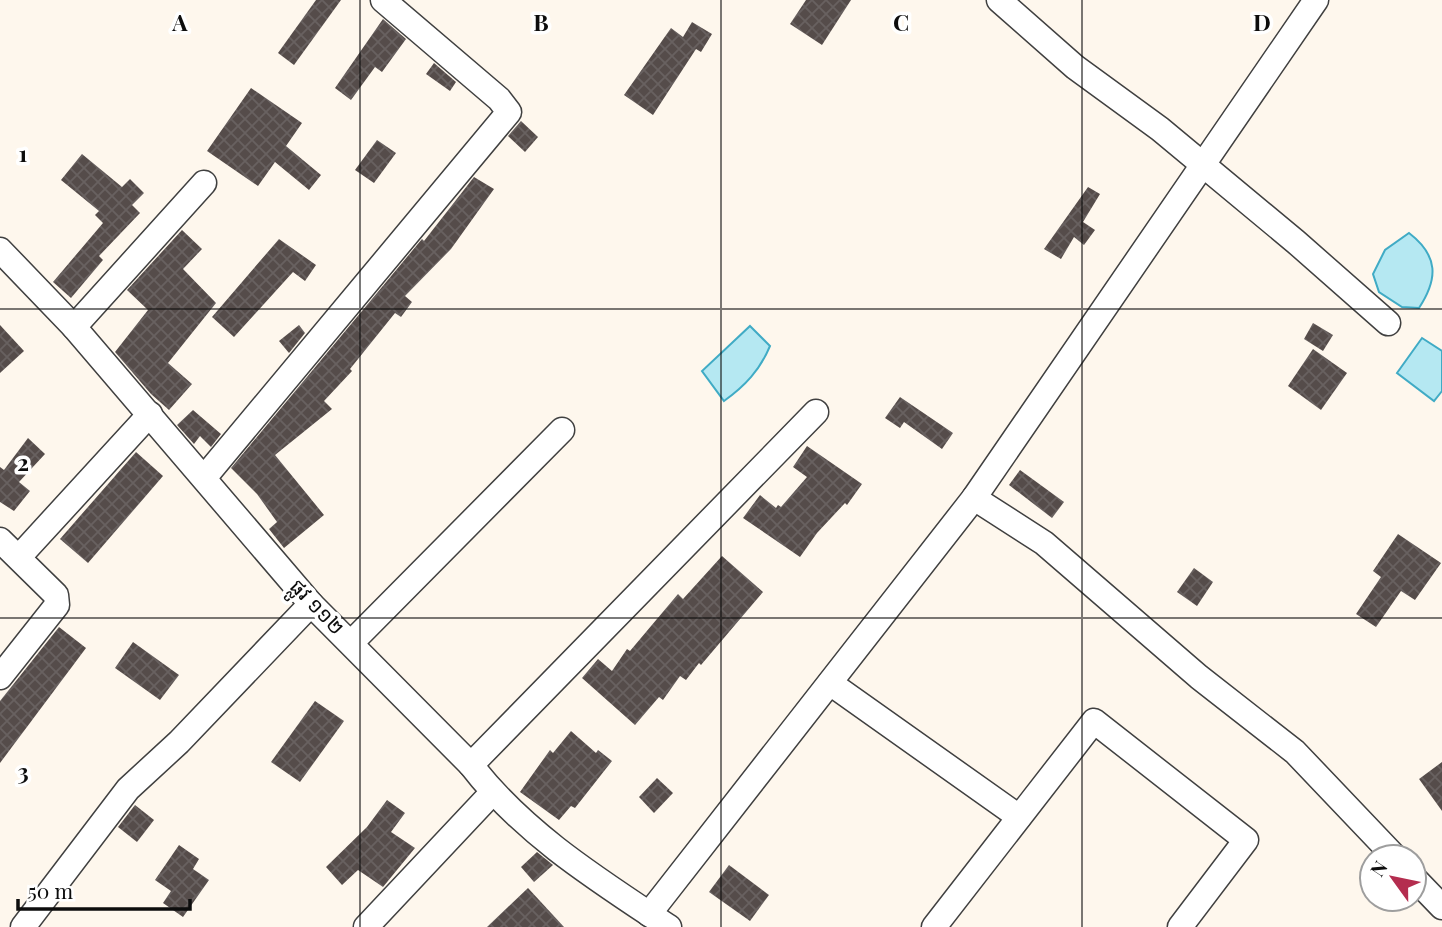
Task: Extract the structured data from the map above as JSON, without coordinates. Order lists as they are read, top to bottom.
{
  "streets": {
    "street": ["ផ្លូវ ១១២"]
  },
  "scale_bar": "50 m",
  "north": "top left",
  "grid": {
    "columns": [
      "A",
      "B",
      "C",
      "D"
    ],
    "rows": ["1", "2", "3"]
  }
}
